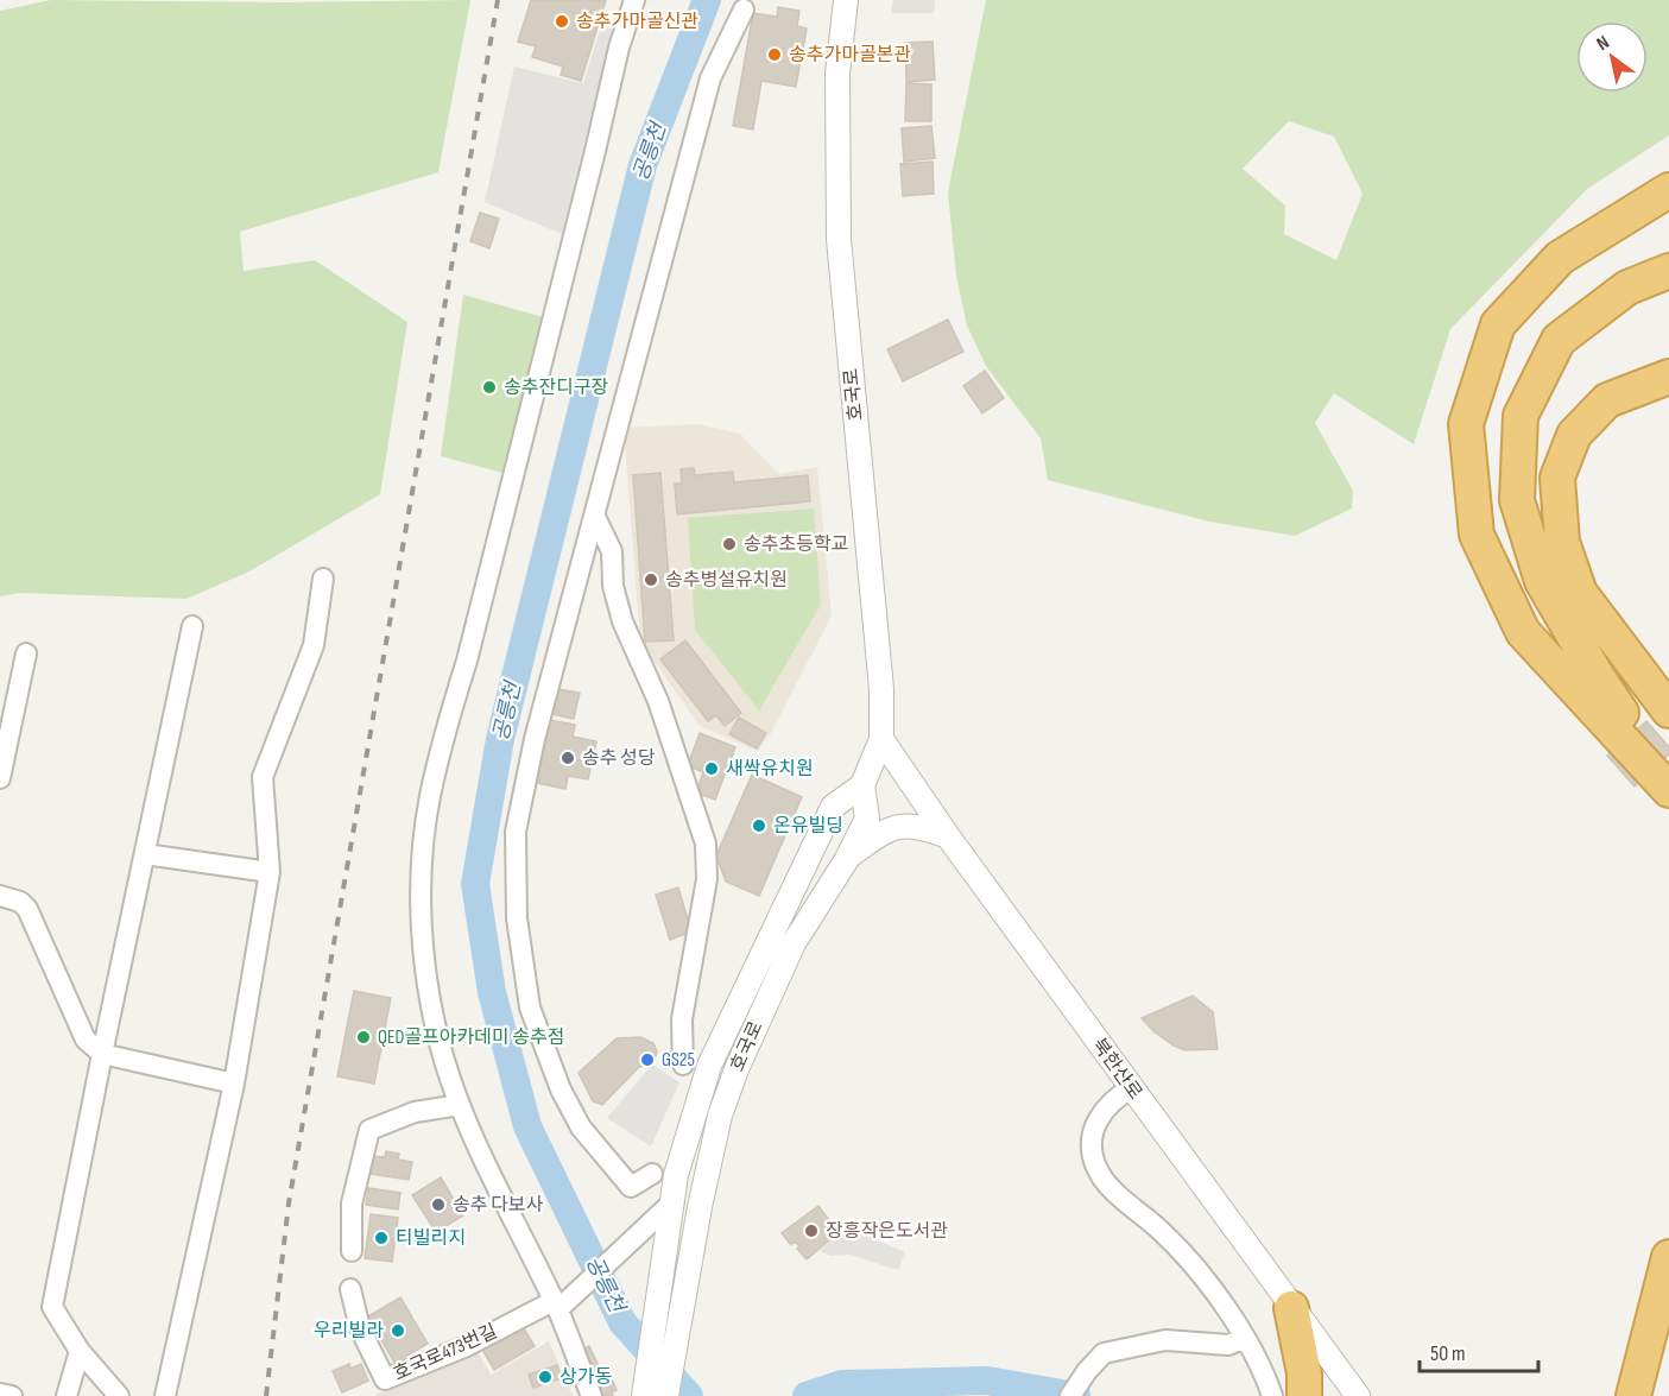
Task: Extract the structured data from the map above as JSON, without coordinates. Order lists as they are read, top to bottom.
{
  "streets": {
    "street": ["호국로", "북한산로", "호국로473번길"]
  },
  "crossings": [
    ["호국로", "북한산로"]
  ],
  "water": ["공릉천"],
  "places": [
    "송추가마골신관",
    "송추가마골본관",
    "송추잔디구장",
    "송추초등학교",
    "송추병설유치원",
    "송추 성당",
    "새싹유치원",
    "온유빌딩",
    "QED골프아카데미 송추점",
    "GS25",
    "송추 다보사",
    "장흥작은도서관",
    "티빌리지",
    "우리빌라",
    "상가동"
  ],
  "scale_bar": "50 m",
  "north": "top left"
}
